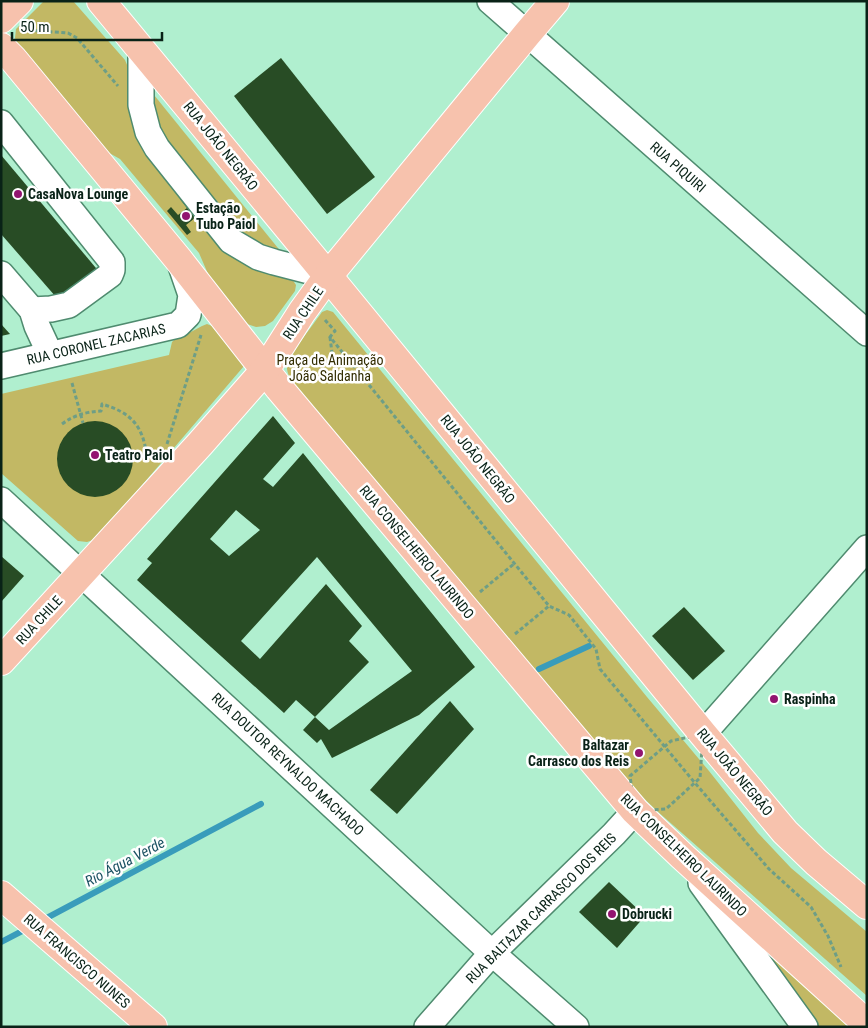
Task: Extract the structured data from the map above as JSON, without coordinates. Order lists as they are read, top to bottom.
{
  "streets": {
    "main road": [
      "RUA JOÃO NEGRÃO",
      "RUA CHILE",
      "RUA CONSELHEIRO LAURINDO",
      "RUA FRANCISCO NUNES"
    ],
    "street": [
      "RUA PIQUIRI",
      "RUA CORONEL ZACARIAS",
      "RUA DOUTOR REYNALDO MACHADO",
      "RUA BALTAZAR CARRASCO DOS REIS"
    ]
  },
  "crossings": [
    ["RUA JOÃO NEGRÃO", "RUA CHILE"],
    ["RUA PIQUIRI", "RUA CHILE"],
    ["RUA CHILE", "RUA CONSELHEIRO LAURINDO"],
    ["RUA CHILE", "RUA DOUTOR REYNALDO MACHADO"],
    ["RUA CORONEL ZACARIAS", "RUA CONSELHEIRO LAURINDO"],
    ["RUA CONSELHEIRO LAURINDO", "RUA BALTAZAR CARRASCO DOS REIS"],
    ["RUA DOUTOR REYNALDO MACHADO", "RUA BALTAZAR CARRASCO DOS REIS"]
  ],
  "water": ["Rio Água Verde"],
  "parks": ["Praça de Animação João Saldanha"],
  "places": [
    "CasaNova Lounge",
    "Estação Tubo Paiol",
    "Teatro Paiol",
    "Raspinha",
    "Baltazar Carrasco dos Reis",
    "Dobrucki"
  ],
  "scale_bar": "50 m"
}
